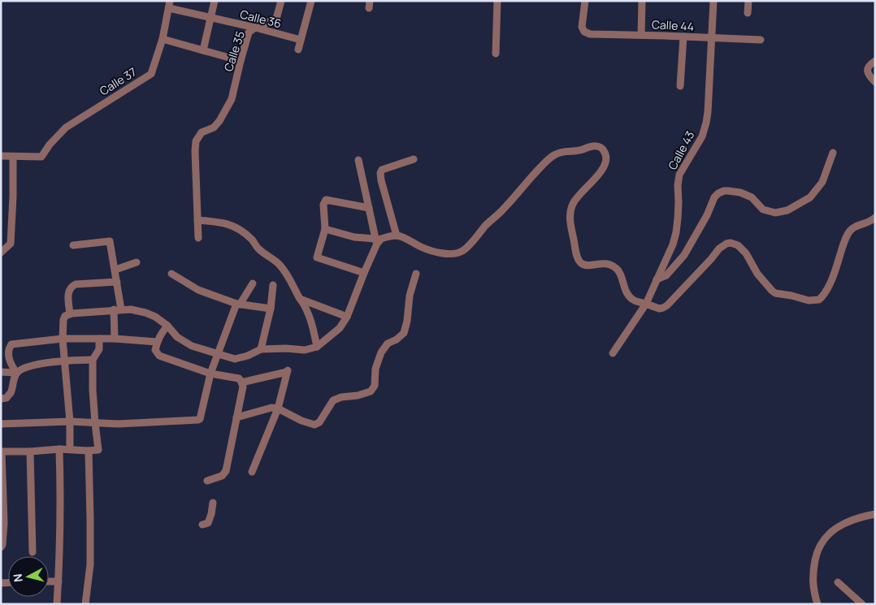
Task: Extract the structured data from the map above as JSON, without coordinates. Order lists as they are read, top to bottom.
{
  "streets": {
    "street": [
      "Calle 36",
      "Calle 44",
      "Calle 35",
      "Calle 37",
      "Calle 43"
    ]
  },
  "crossings": [
    ["Calle 36", "Calle 35"],
    ["Calle 36", "Calle 37"],
    ["Calle 44", "Calle 43"]
  ],
  "north": "left"
}
